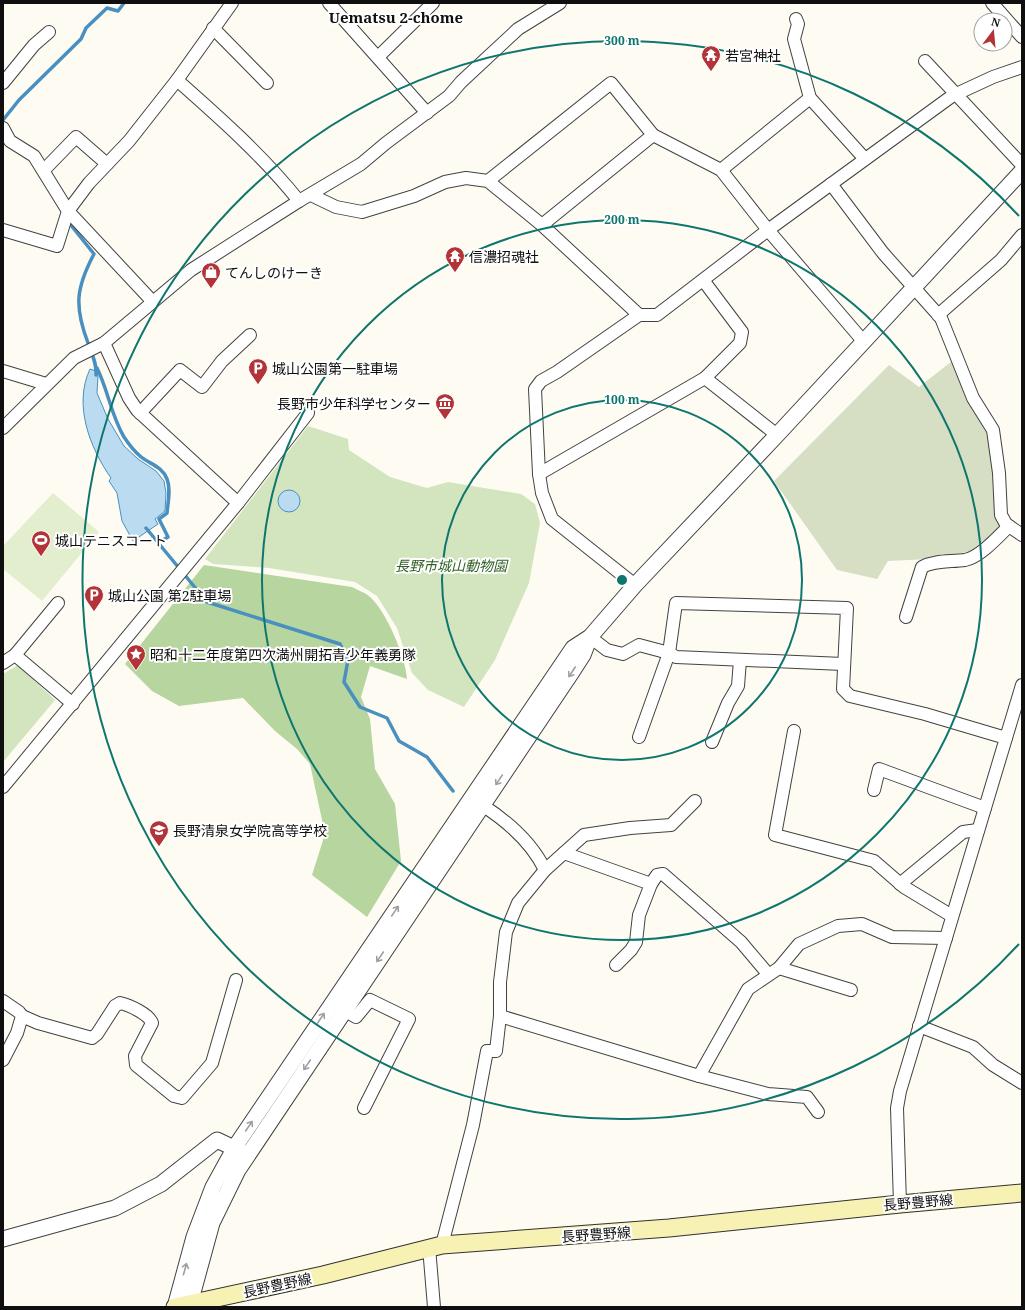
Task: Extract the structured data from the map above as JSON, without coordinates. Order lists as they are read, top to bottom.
{
  "streets": {
    "main road": ["長野豊野線"]
  },
  "districts": ["Uematsu 2-chome"],
  "parks": ["長野市城山動物園"],
  "places": {
    "temple": ["若宮神社", "信濃招魂社"],
    "shop": ["てんしのけーき"],
    "parking": ["城山公園第一駐車場", "城山公園 第2駐車場"],
    "museum": ["長野市少年科学センター"],
    "sports": ["城山テニスコート"],
    "place": ["昭和十二年度第四次満州開拓青少年義勇隊"],
    "school or university": ["長野清泉女学院高等学校"]
  },
  "north": "top",
  "rings": ["300 m", "200 m", "100 m"]
}
